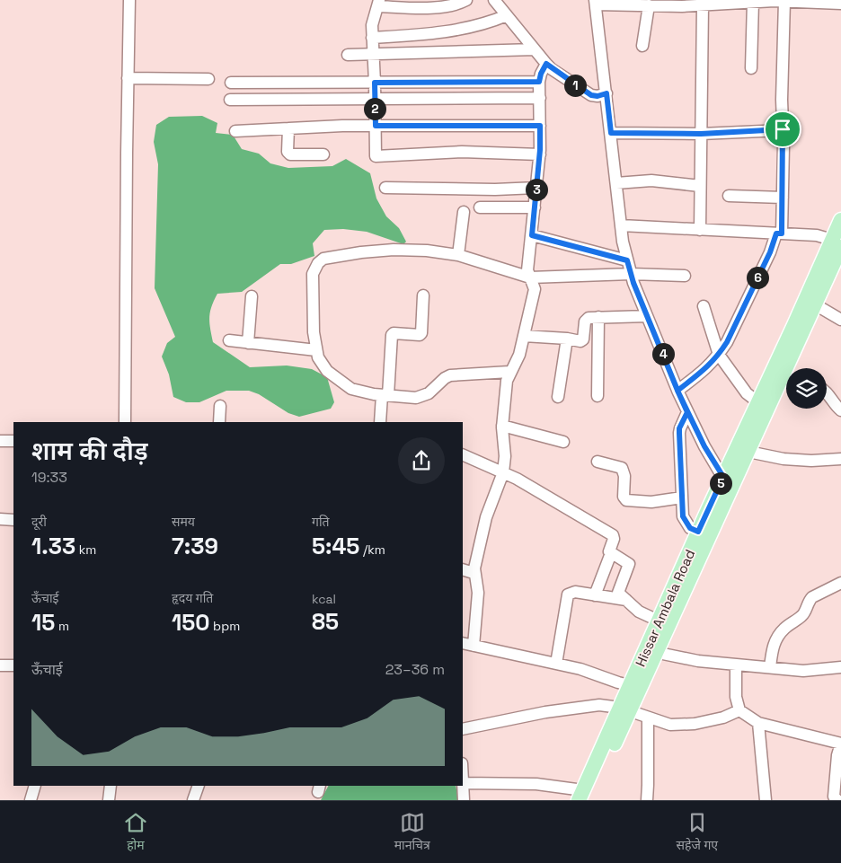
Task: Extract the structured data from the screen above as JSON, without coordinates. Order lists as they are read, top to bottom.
{
  "streets": {
    "main road": ["Hissar Ambala Road"]
  },
  "page": {
    "pins": [
      "1",
      "2",
      "3",
      "6",
      "4",
      "5"
    ],
    "heading": ["शाम की दौड़", "19:33"],
    "stats": [
      ["दूरी", "1.33 km"],
      ["समय", "7:39"],
      ["गति", "5:45 /km"],
      ["ऊँचाई", "15 m"],
      ["हृदय गति", "150 bpm"],
      ["kcal", "85"]
    ],
    "chart": ["ऊँचाई", "23–36 m"],
    "tabs": ["होम", "मानचित्र", "सहेजे गए"]
  }
}
